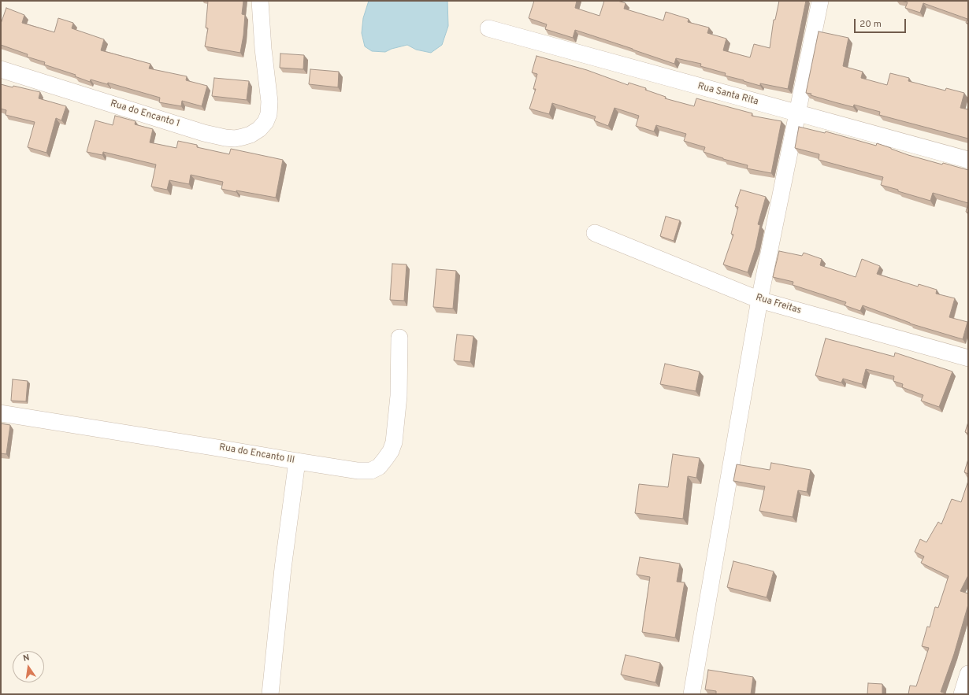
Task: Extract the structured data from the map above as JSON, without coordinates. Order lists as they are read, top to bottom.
{
  "streets": {
    "street": [
      "Rua Santa Rita",
      "Rua do Encanto 1",
      "Rua Freitas",
      "Rua do Encanto III"
    ]
  },
  "scale_bar": "20 m",
  "north": "top"
}
